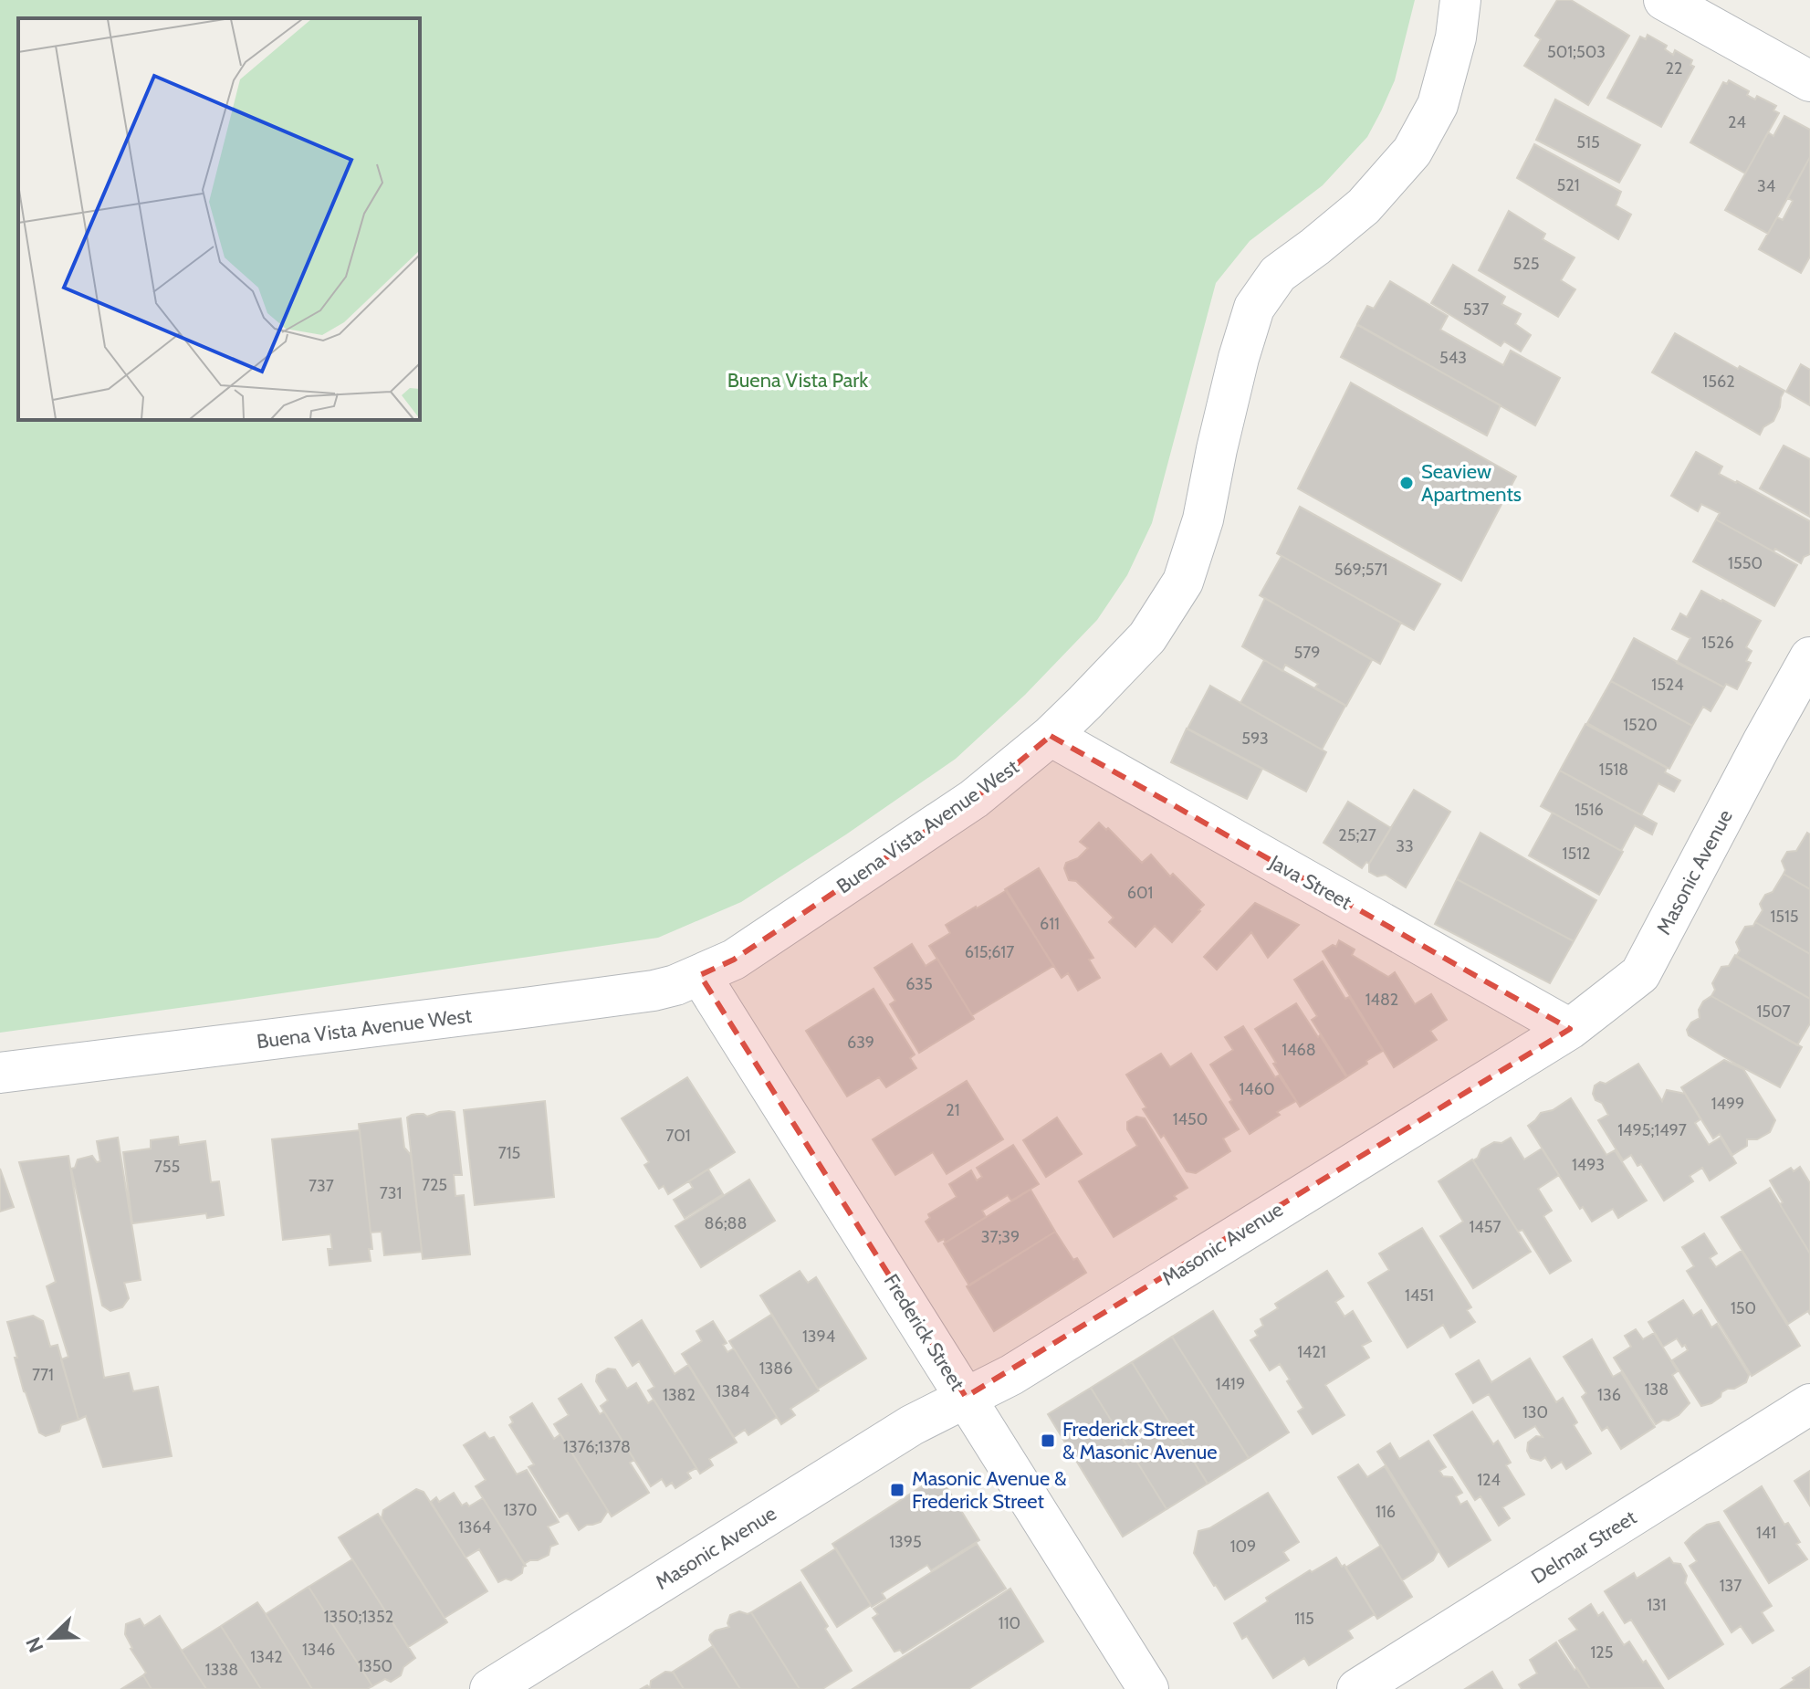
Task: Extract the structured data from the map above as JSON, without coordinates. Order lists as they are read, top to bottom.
{
  "streets": {
    "street": [
      "Buena Vista Avenue West",
      "Masonic Avenue",
      "Java Street",
      "Frederick Street",
      "Delmar Street"
    ]
  },
  "crossings": [
    ["Buena Vista Avenue West", "Java Street"],
    ["Buena Vista Avenue West", "Frederick Street"],
    ["Masonic Avenue", "Java Street"],
    ["Masonic Avenue", "Frederick Street"]
  ],
  "parks": ["Buena Vista Park"],
  "places": {
    "other": ["Seaview Apartments"],
    "transit": ["Frederick Street & Masonic Avenue", "Masonic Avenue & Frederick Street"]
  },
  "house_numbers": [
    "501;503",
    "22",
    "24",
    "515",
    "521",
    "34",
    "525",
    "537",
    "543",
    "1562",
    "1550",
    "569;571",
    "1526",
    "579",
    "1524",
    "1520",
    "593",
    "1518",
    "1516",
    "25;27",
    "33",
    "1512",
    "601",
    "1515",
    "611",
    "615;617",
    "635",
    "1482",
    "1507",
    "639",
    "1468",
    "1460",
    "1499",
    "21",
    "1450",
    "1495;1497",
    "701",
    "715",
    "1493",
    "755",
    "725",
    "737",
    "731",
    "86;88",
    "1457",
    "37;39",
    "1451",
    "150",
    "1394",
    "1421",
    "1386",
    "771",
    "1419",
    "138",
    "1384",
    "1382",
    "136",
    "130",
    "1376;1378",
    "124",
    "1370",
    "116",
    "1364",
    "141",
    "1395",
    "109",
    "137",
    "131",
    "1350;1352",
    "115",
    "110",
    "1346",
    "125",
    "1342",
    "1350",
    "1338"
  ],
  "north": "bottom left"
}
